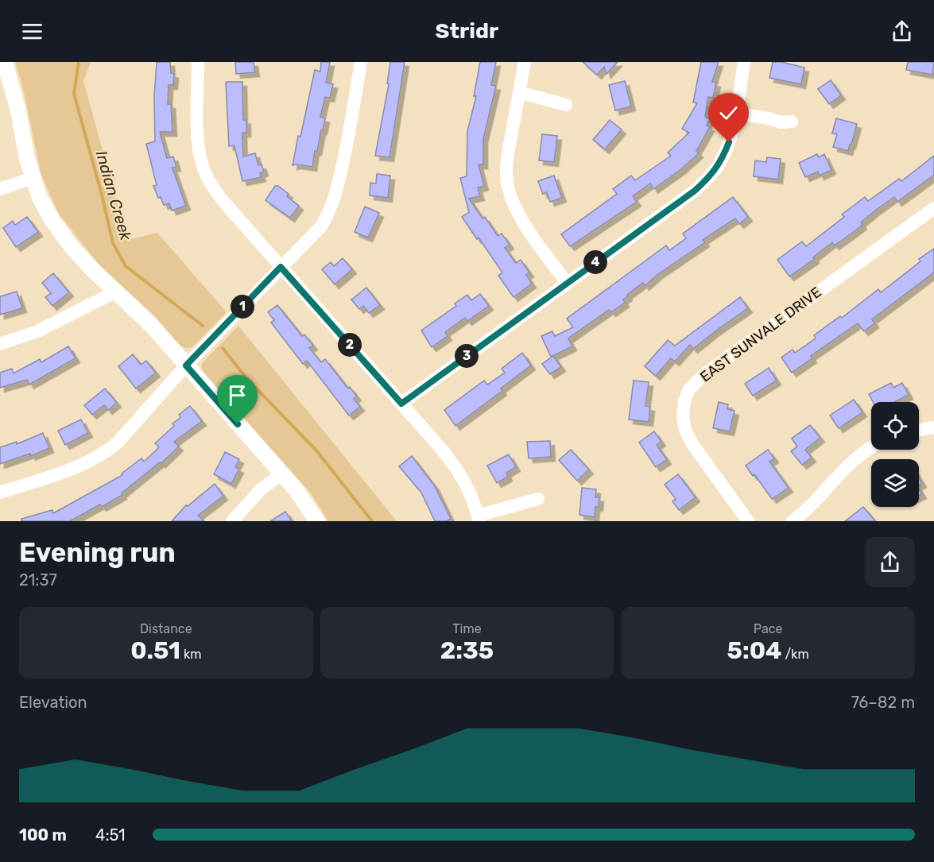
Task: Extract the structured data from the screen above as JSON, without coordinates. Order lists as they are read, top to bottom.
{
  "streets": {
    "street": ["EAST SUNVALE DRIVE"]
  },
  "water": ["Indian Creek"],
  "page": {
    "header": "Stridr",
    "pins": [
      "4",
      "1",
      "2",
      "3"
    ],
    "heading": ["Evening run", "21:37"],
    "stats": [
      ["Distance", "0.51 km"],
      ["Time", "2:35"],
      ["Pace", "5:04 /km"]
    ],
    "chart": ["Elevation", "76–82 m"],
    "list": [
      {
        "name": "100 m",
        "note": "4:51"
      }
    ]
  }
}
